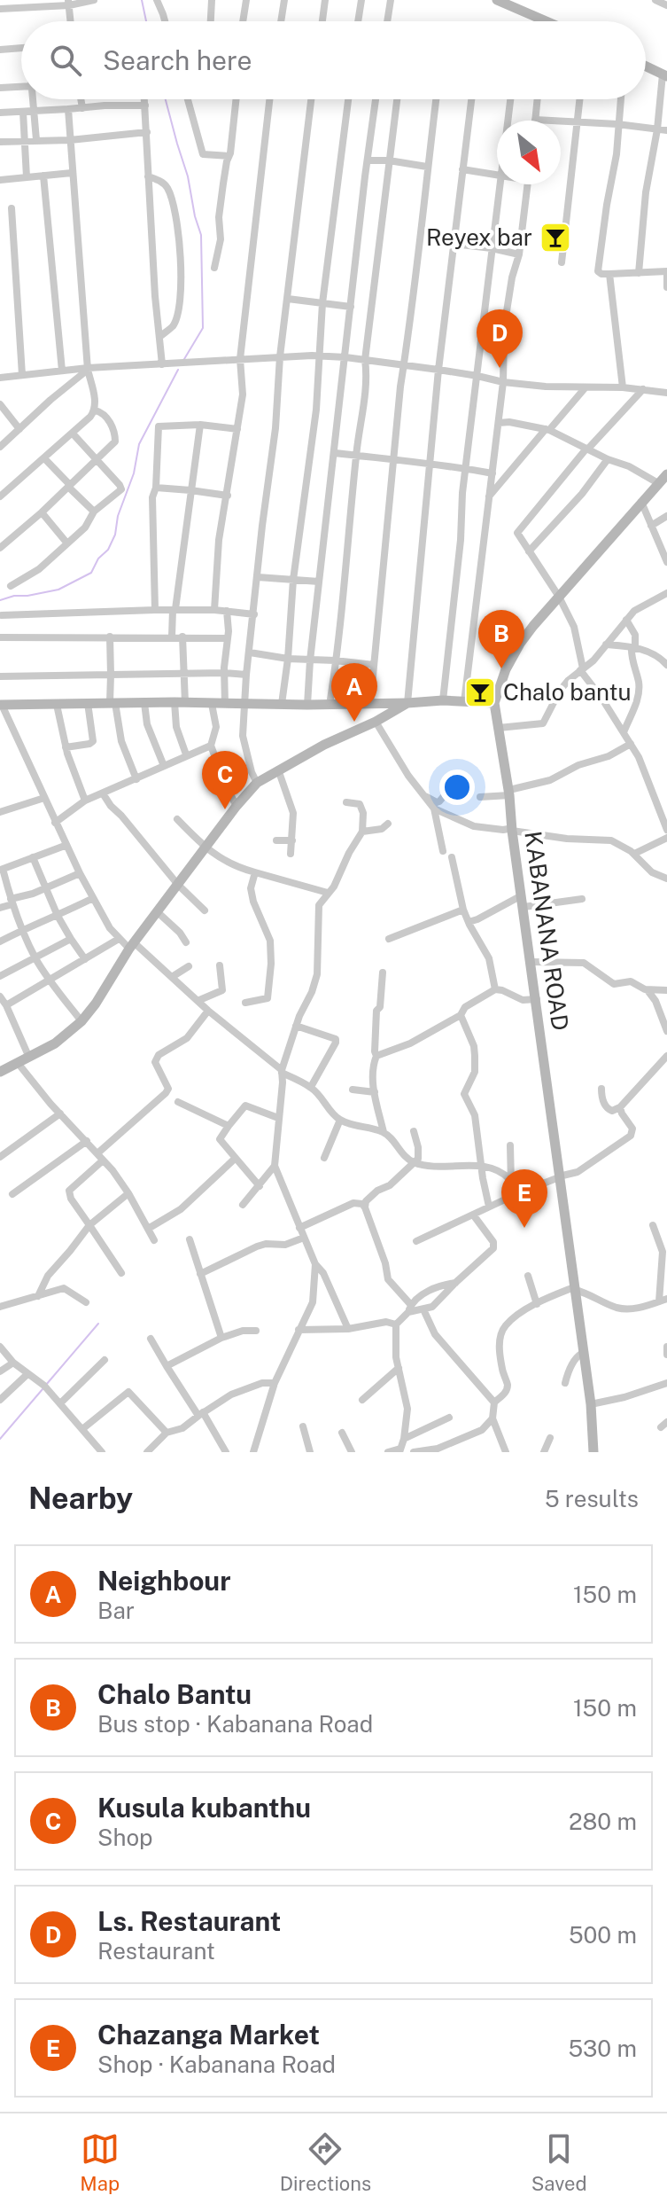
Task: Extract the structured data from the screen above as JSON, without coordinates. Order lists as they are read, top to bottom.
{
  "streets": {
    "street": ["KABANANA ROAD"]
  },
  "places": {
    "bar": ["Reyex bar", "Chalo bantu"]
  },
  "north": "bottom right",
  "page": {
    "search": "Search here",
    "pins": [
      "D",
      "B",
      "A",
      "C",
      "E"
    ],
    "heading": ["Nearby", "5 results"],
    "list": [
      {
        "mark": "A",
        "name": "Neighbour",
        "note": "Bar",
        "value": "150 m"
      },
      {
        "mark": "B",
        "name": "Chalo Bantu",
        "note": "Bus stop · Kabanana Road",
        "value": "150 m"
      },
      {
        "mark": "C",
        "name": "Kusula kubanthu",
        "note": "Shop",
        "value": "280 m"
      },
      {
        "mark": "D",
        "name": "Ls. Restaurant",
        "note": "Restaurant",
        "value": "500 m"
      },
      {
        "mark": "E",
        "name": "Chazanga Market",
        "note": "Shop · Kabanana Road",
        "value": "530 m"
      }
    ],
    "nav": ["Map", "Directions", "Saved"]
  }
}
